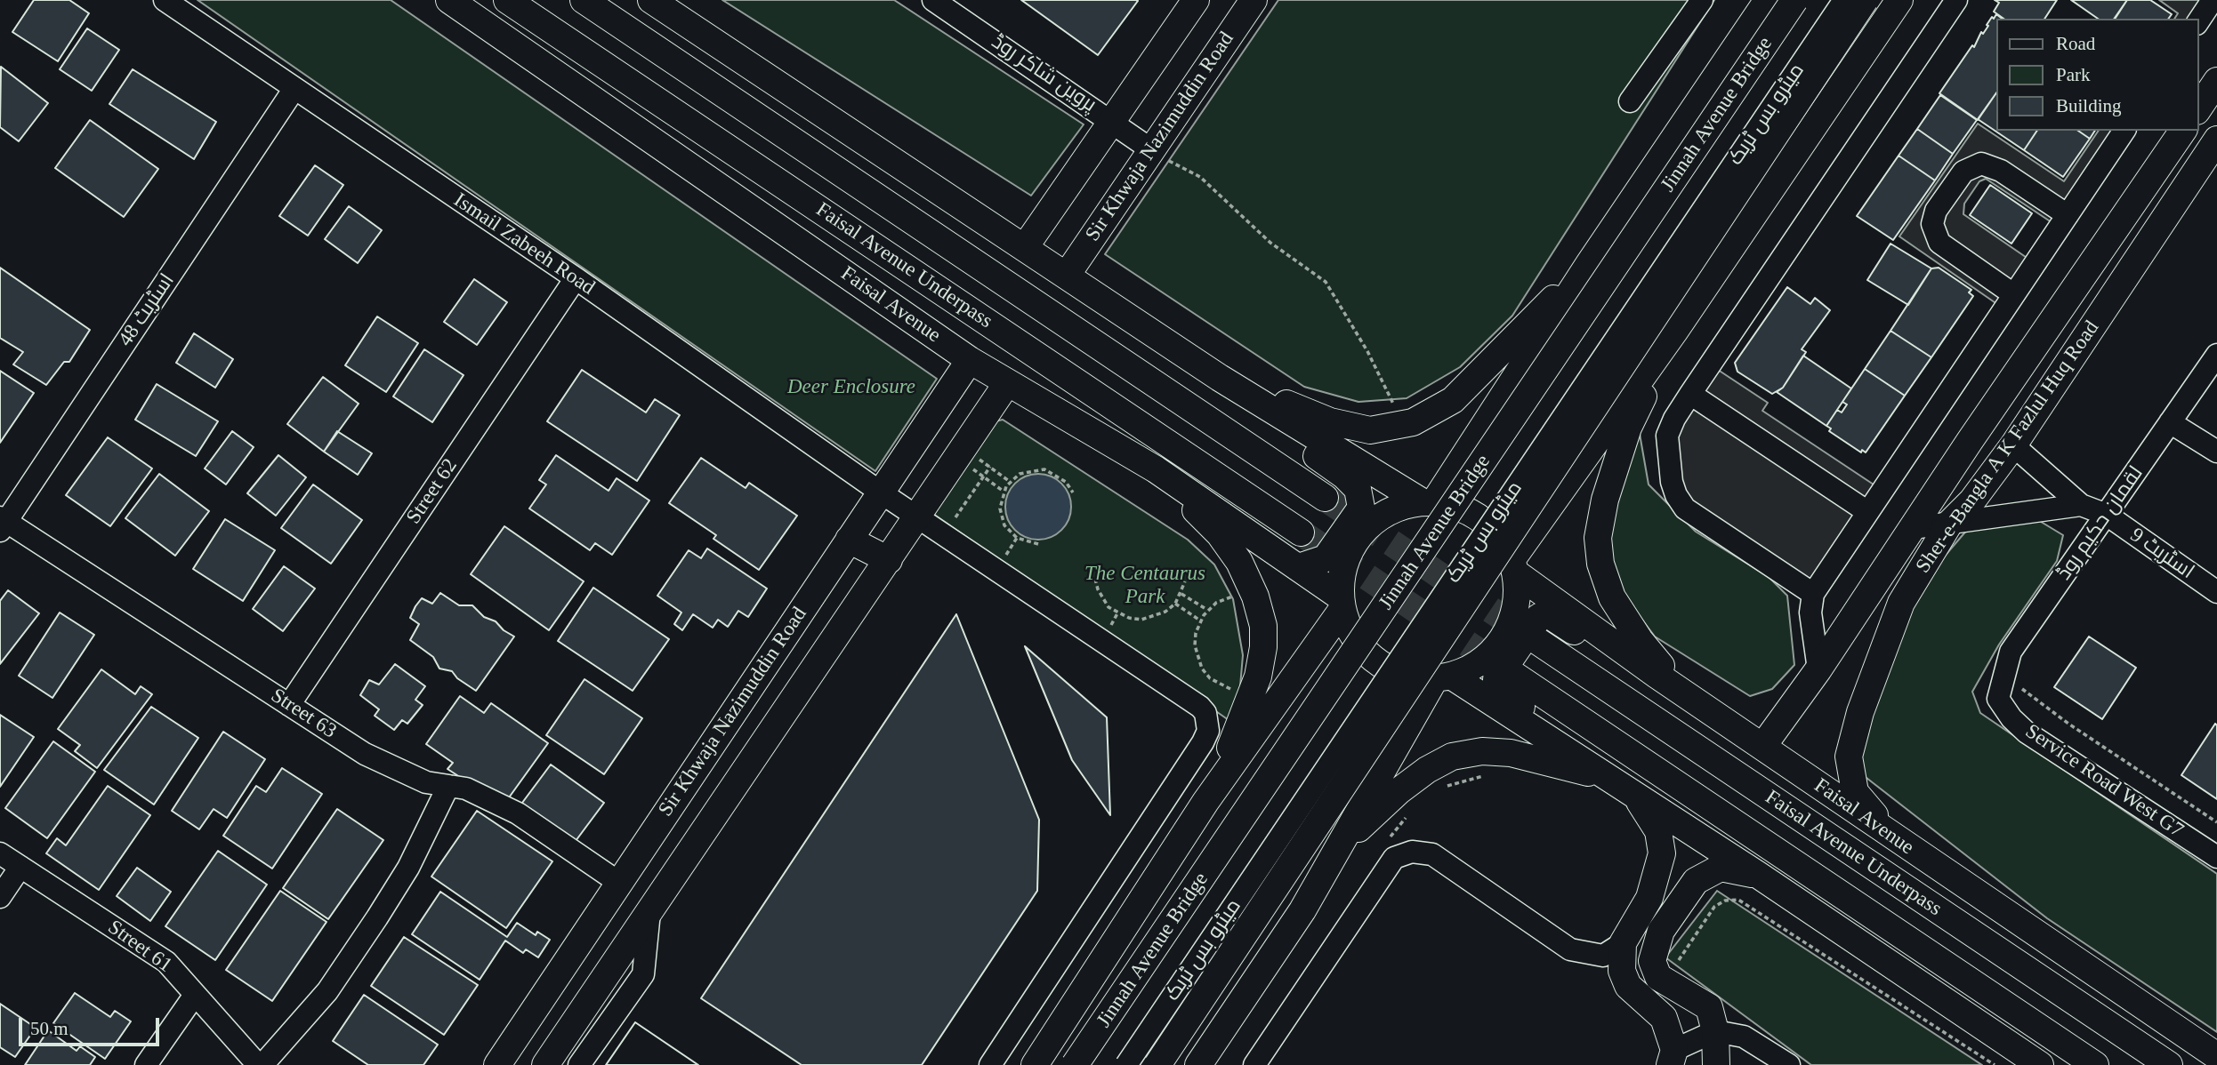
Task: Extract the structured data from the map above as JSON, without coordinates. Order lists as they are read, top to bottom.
{
  "streets": {
    "main road": [
      "Jinnah Avenue Bridge",
      "Sir Khwaja Nazimuddin Road",
      "Faisal Avenue Underpass",
      "Faisal Avenue",
      "Sher-e-Bangla A K Fazlul Huq Road"
    ],
    "street": [
      "پروین شاکر روڈ",
      "میٹرو بس ٹریک",
      "Ismail Zabeeh Road",
      "اسٹریٹ 48",
      "Street 62",
      "لقمان حکیم روڈ",
      "اسٹریٹ 9",
      "Street 63",
      "Service Road West G7",
      "Street 61"
    ]
  },
  "crossings": [
    ["پروین شاکر روڈ", "Sir Khwaja Nazimuddin Road"],
    ["Sir Khwaja Nazimuddin Road", "Ismail Zabeeh Road"],
    ["Sir Khwaja Nazimuddin Road", "Faisal Avenue"],
    ["Sir Khwaja Nazimuddin Road", "Street 63"],
    ["Ismail Zabeeh Road", "اسٹریٹ 48"],
    ["Ismail Zabeeh Road", "Street 62"],
    ["Faisal Avenue", "Sher-e-Bangla A K Fazlul Huq Road"],
    ["اسٹریٹ 48", "Street 63"],
    ["Street 62", "Street 63"],
    ["لقمان حکیم روڈ", "اسٹریٹ 9"],
    ["لقمان حکیم روڈ", "Service Road West G7"]
  ],
  "parks": ["Deer Enclosure", "The Centaurus Park"],
  "legend": ["Road", "Park", "Building"],
  "scale_bar": "50 m"
}
